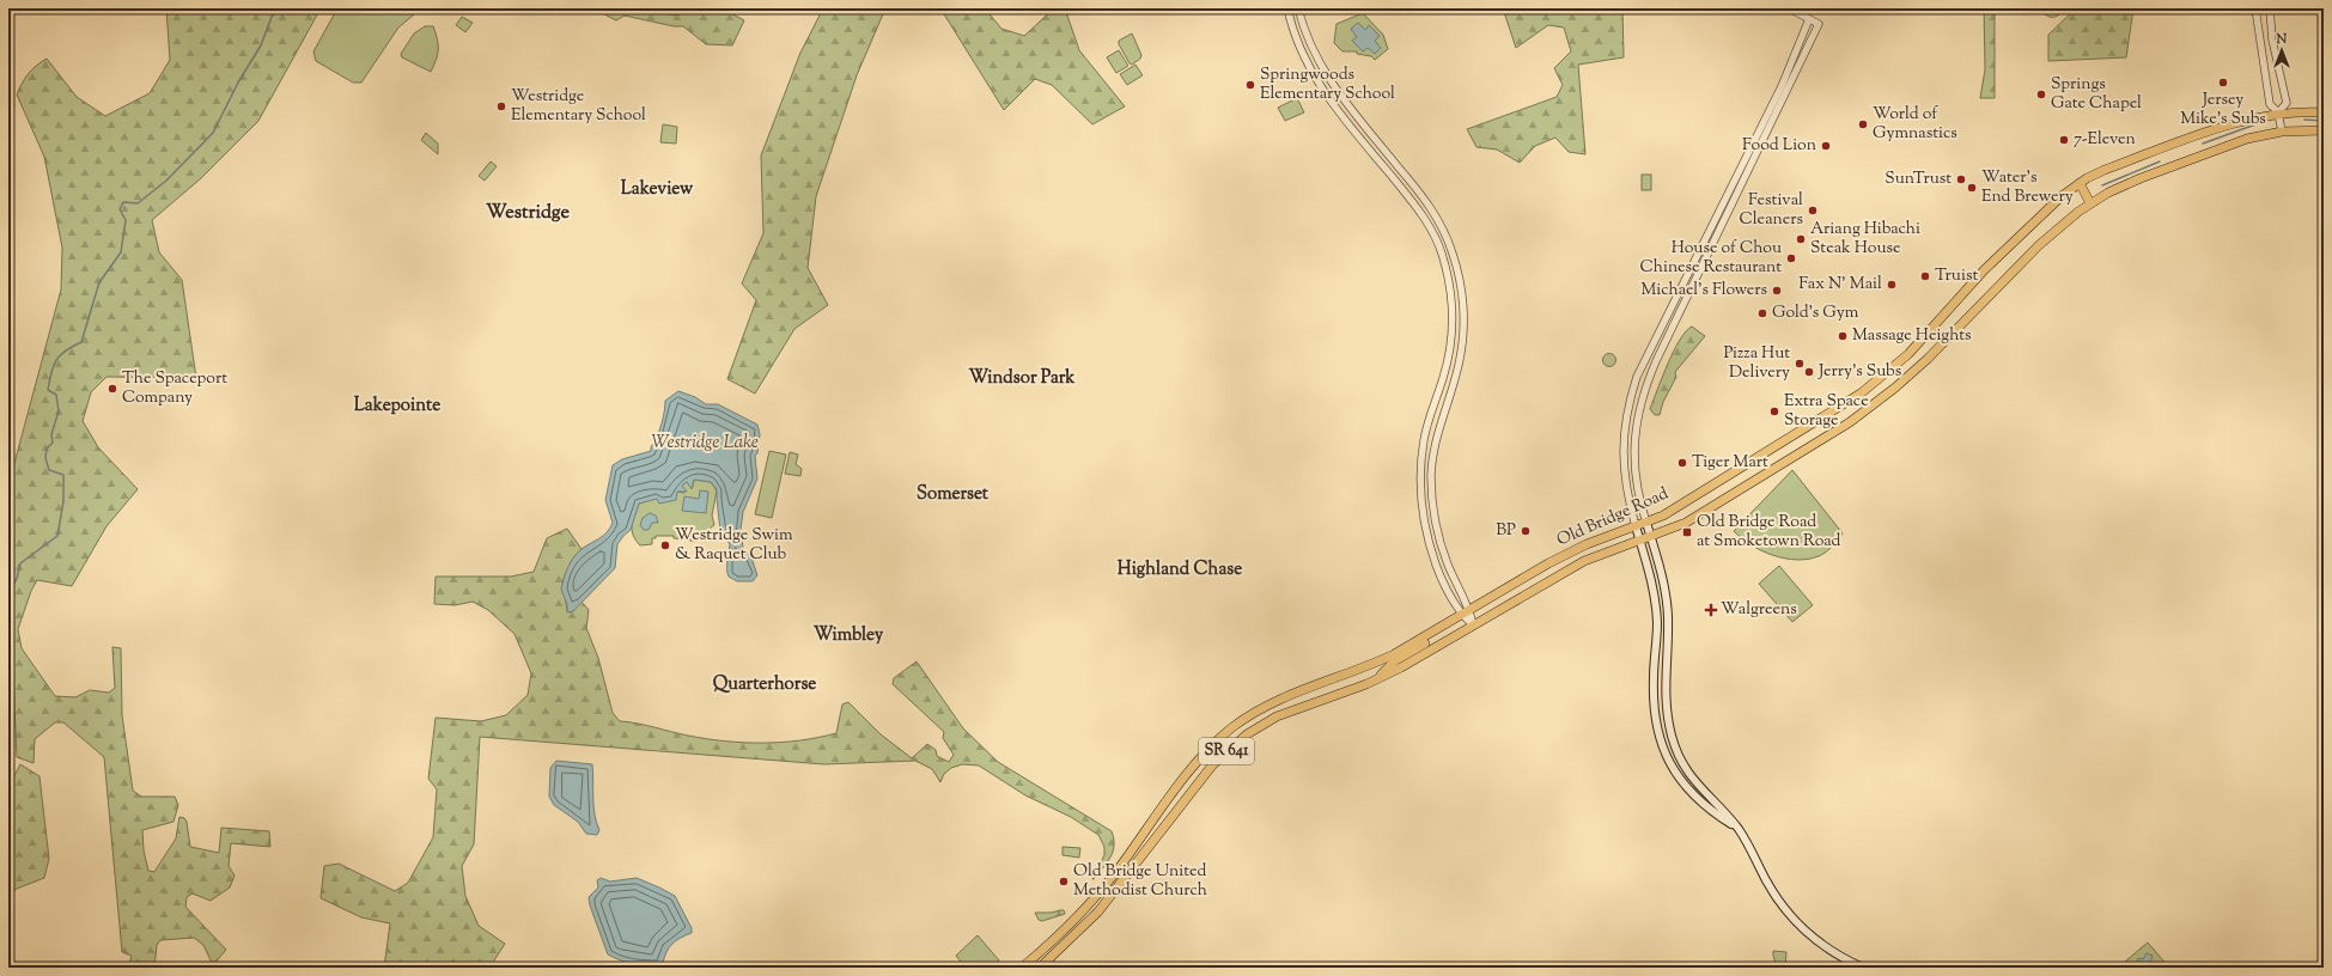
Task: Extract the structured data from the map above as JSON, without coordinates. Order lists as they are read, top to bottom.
{
  "streets": {
    "main road": ["Old Bridge Road", "SR 641"]
  },
  "districts": [
    "Lakeview",
    "Westridge",
    "Windsor Park",
    "Lakepointe",
    "Somerset",
    "Highland Chase",
    "Wimbley",
    "Quarterhorse"
  ],
  "water": ["Westridge Lake"],
  "places": {
    "other": [
      "Jersey Mike's Subs",
      "Springwoods Elementary School",
      "Springs Gate Chapel",
      "Westridge Elementary School",
      "World of Gymnastics",
      "7-Eleven",
      "Food Lion",
      "SunTrust",
      "Water's End Brewery",
      "Festival Cleaners",
      "Ariang Hibachi Steak House",
      "House of Chou Chinese Restaurant",
      "Truist",
      "Fax N’ Mail",
      "Michael’s Flowers",
      "Gold's Gym",
      "Massage Heights",
      "Pizza Hut Delivery",
      "Jerry's Subs",
      "The Spaceport Company",
      "Extra Space Storage",
      "Tiger Mart",
      "BP",
      "Westridge Swim & Raquet Club",
      "Old Bridge United Methodist Church"
    ],
    "transit": ["Old Bridge Road at Smoketown Road"],
    "health": ["Walgreens"]
  },
  "north": "top"
}
